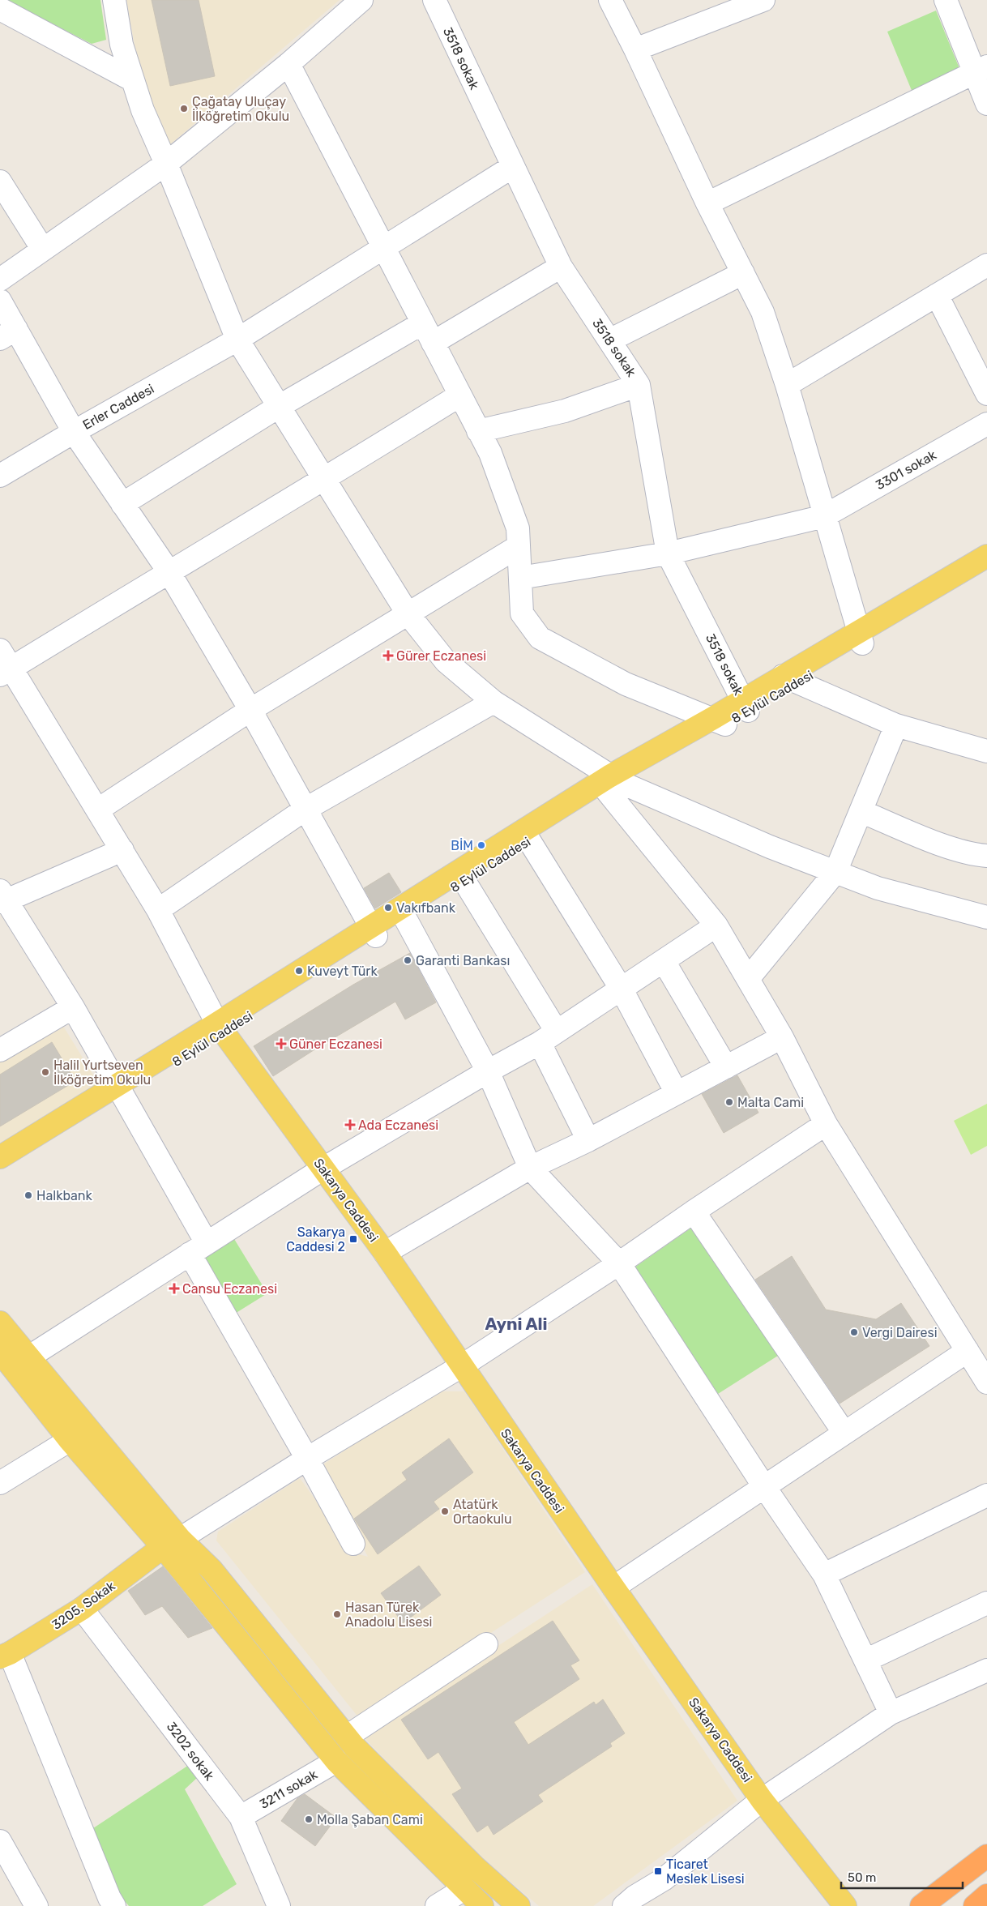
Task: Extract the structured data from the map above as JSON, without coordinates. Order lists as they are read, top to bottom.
{
  "streets": {
    "main road": ["8 Eylül Caddesi", "Sakarya Caddesi", "3205. Sokak"],
    "street": [
      "3518 sokak",
      "Erler Caddesi",
      "3301 sokak",
      "3202 sokak",
      "3211 sokak"
    ]
  },
  "crossings": [
    ["3518 sokak", "Erler Caddesi"],
    ["3518 sokak", "3301 sokak"],
    ["3518 sokak", "8 Eylül Caddesi"],
    ["8 Eylül Caddesi", "Sakarya Caddesi"],
    ["3205. Sokak", "3202 sokak"],
    ["3202 sokak", "3211 sokak"]
  ],
  "districts": ["Ayni Ali"],
  "places": {
    "other": [
      "Çağatay Uluçay İlköğretim Okulu",
      "BİM",
      "Vakıfbank",
      "Garanti Bankası",
      "Kuveyt Türk",
      "Halil Yurtseven İlköğretim Okulu",
      "Malta Cami",
      "Halkbank",
      "Vergi Dairesi",
      "Atatürk Ortaokulu",
      "Hasan Türek Anadolu Lisesi",
      "Molla Şaban Cami"
    ],
    "health": [
      "Gürer Eczanesi",
      "Güner Eczanesi",
      "Ada Eczanesi",
      "Cansu Eczanesi"
    ],
    "transit": ["Sakarya Caddesi 2", "Ticaret Meslek Lisesi"]
  },
  "scale_bar": "50 m"
}
